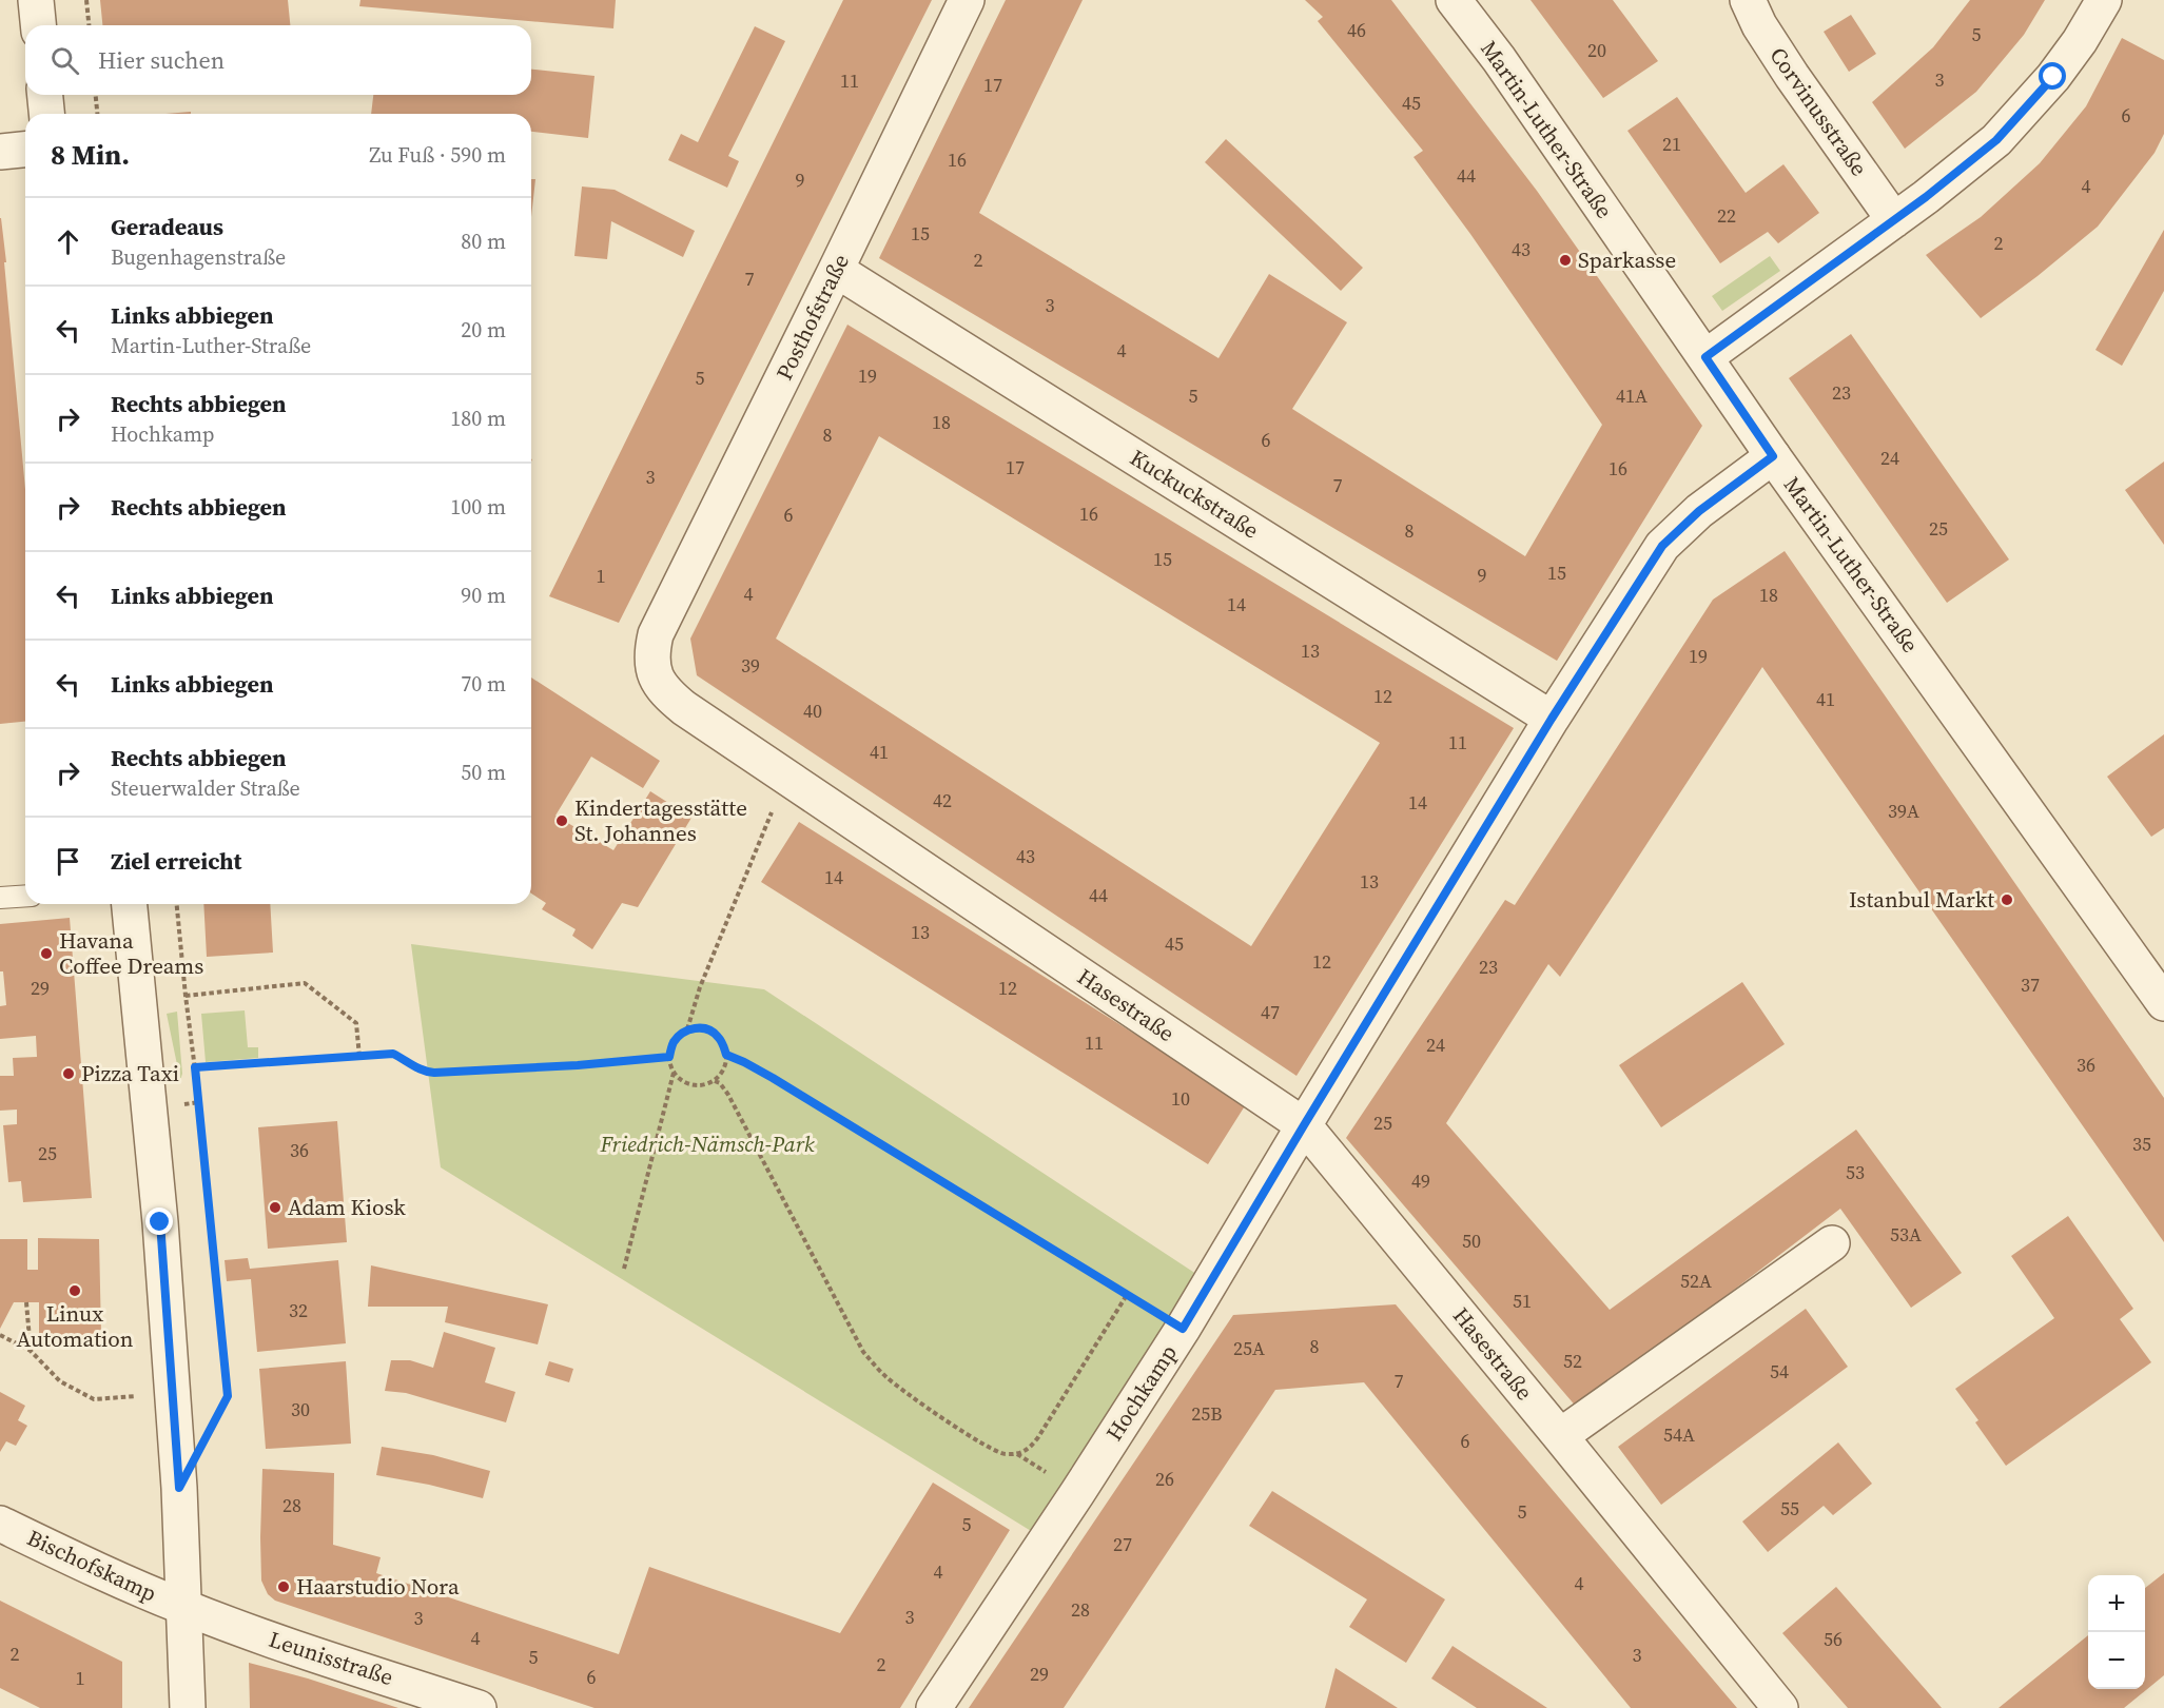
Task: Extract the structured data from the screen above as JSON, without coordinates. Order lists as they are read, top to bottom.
{
  "streets": {
    "street": [
      "Corvinusstraße",
      "Martin-Luther-Straße",
      "Posthofstraße",
      "Kuckuckstraße",
      "Hasestraße",
      "Hochkamp",
      "Bischofskamp",
      "Leunisstraße"
    ]
  },
  "crossings": [
    ["Martin-Luther-Straße", "Hochkamp"],
    ["Posthofstraße", "Kuckuckstraße"],
    ["Posthofstraße", "Hasestraße"],
    ["Kuckuckstraße", "Hochkamp"],
    ["Hasestraße", "Hochkamp"],
    ["Bischofskamp", "Leunisstraße"]
  ],
  "parks": ["Friedrich-Nämsch-Park"],
  "places": [
    "Sparkasse",
    "Kindertagesstätte St. Johannes",
    "Istanbul Markt",
    "Havana Coffee Dreams",
    "Pizza Taxi",
    "Adam Kiosk",
    "Linux Automation",
    "Haarstudio Nora"
  ],
  "house_numbers": [
    "46",
    "5",
    "20",
    "3",
    "11",
    "17",
    "45",
    "6",
    "21",
    "16",
    "44",
    "9",
    "4",
    "22",
    "15",
    "2",
    "43",
    "2",
    "7",
    "3",
    "4",
    "19",
    "5",
    "23",
    "5",
    "41A",
    "18",
    "8",
    "6",
    "24",
    "17",
    "16",
    "3",
    "7",
    "16",
    "6",
    "25",
    "8",
    "15",
    "15",
    "9",
    "1",
    "4",
    "18",
    "14",
    "13",
    "19",
    "39",
    "12",
    "41",
    "40",
    "11",
    "41",
    "42",
    "14",
    "39A",
    "43",
    "14",
    "13",
    "44",
    "13",
    "45",
    "12",
    "23",
    "37",
    "29",
    "12",
    "47",
    "11",
    "24",
    "36",
    "10",
    "25",
    "35",
    "36",
    "25",
    "53",
    "49",
    "53A",
    "50",
    "52A",
    "51",
    "32",
    "8",
    "25A",
    "52",
    "54",
    "7",
    "30",
    "25B",
    "54A",
    "6",
    "26",
    "28",
    "55",
    "5",
    "5",
    "27",
    "4",
    "4",
    "28",
    "3",
    "3",
    "4",
    "56",
    "2",
    "3",
    "5",
    "2",
    "29",
    "6",
    "1"
  ],
  "page": {
    "search": "Hier suchen",
    "heading": ["8 Min.", "Zu Fuß · 590 m"],
    "list": [
      ["Geradeaus", "Bugenhagenstraße", "80 m"],
      ["Links abbiegen", "Martin-Luther-Straße", "20 m"],
      ["Rechts abbiegen", "Hochkamp", "180 m"],
      ["Rechts abbiegen", "100 m"],
      ["Links abbiegen", "90 m"],
      ["Links abbiegen", "70 m"],
      ["Rechts abbiegen", "Steuerwalder Straße", "50 m"],
      "Ziel erreicht"
    ],
    "map_buttons": ["+", "−"]
  }
}
